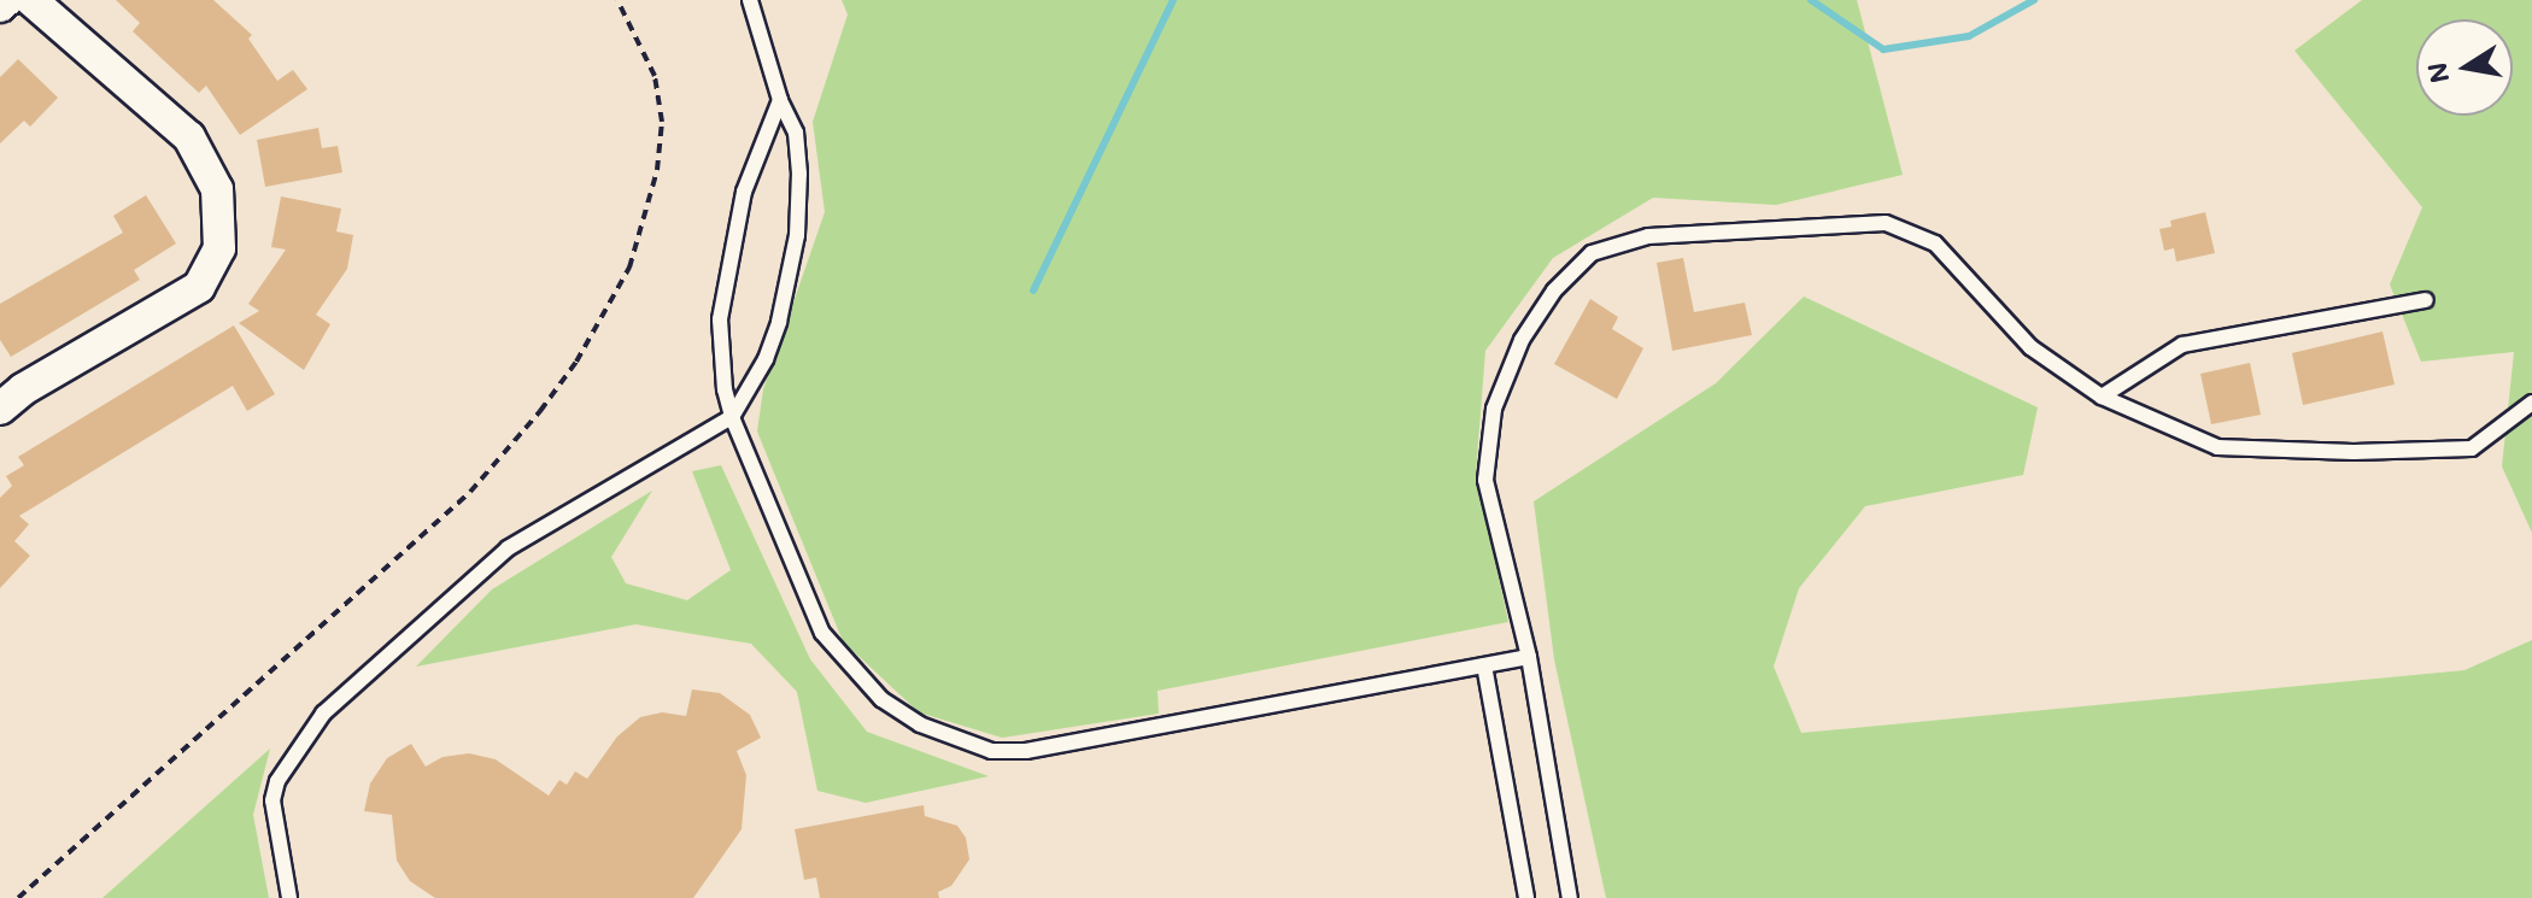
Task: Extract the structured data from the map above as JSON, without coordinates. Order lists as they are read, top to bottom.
{
  "north": "left"
}
